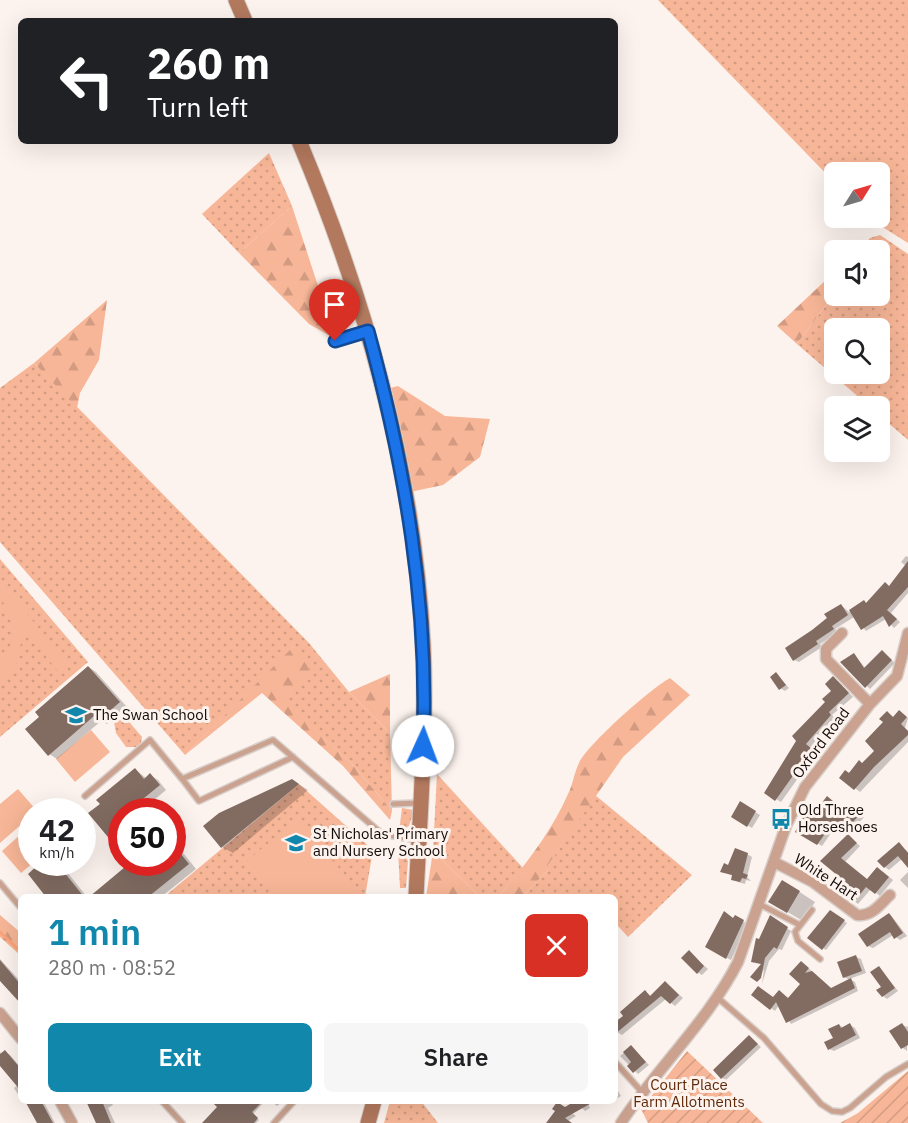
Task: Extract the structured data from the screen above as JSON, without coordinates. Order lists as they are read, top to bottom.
{
  "streets": {
    "street": ["Oxford Road", "White Hart"]
  },
  "crossings": [
    ["Oxford Road", "White Hart"]
  ],
  "parks": ["Court Place Farm Allotments"],
  "places": {
    "school or university": ["The Swan School", "St Nicholas' Primary and Nursery School"],
    "bus stop": ["Old Three Horseshoes"]
  },
  "north": "top right",
  "page": {
    "turn": ["260 m", "Turn left"],
    "speed": "42 km/h",
    "limit": "50",
    "heading": ["1 min", "280 m · 08:52"],
    "buttons": ["Exit", "Share"]
  }
}
